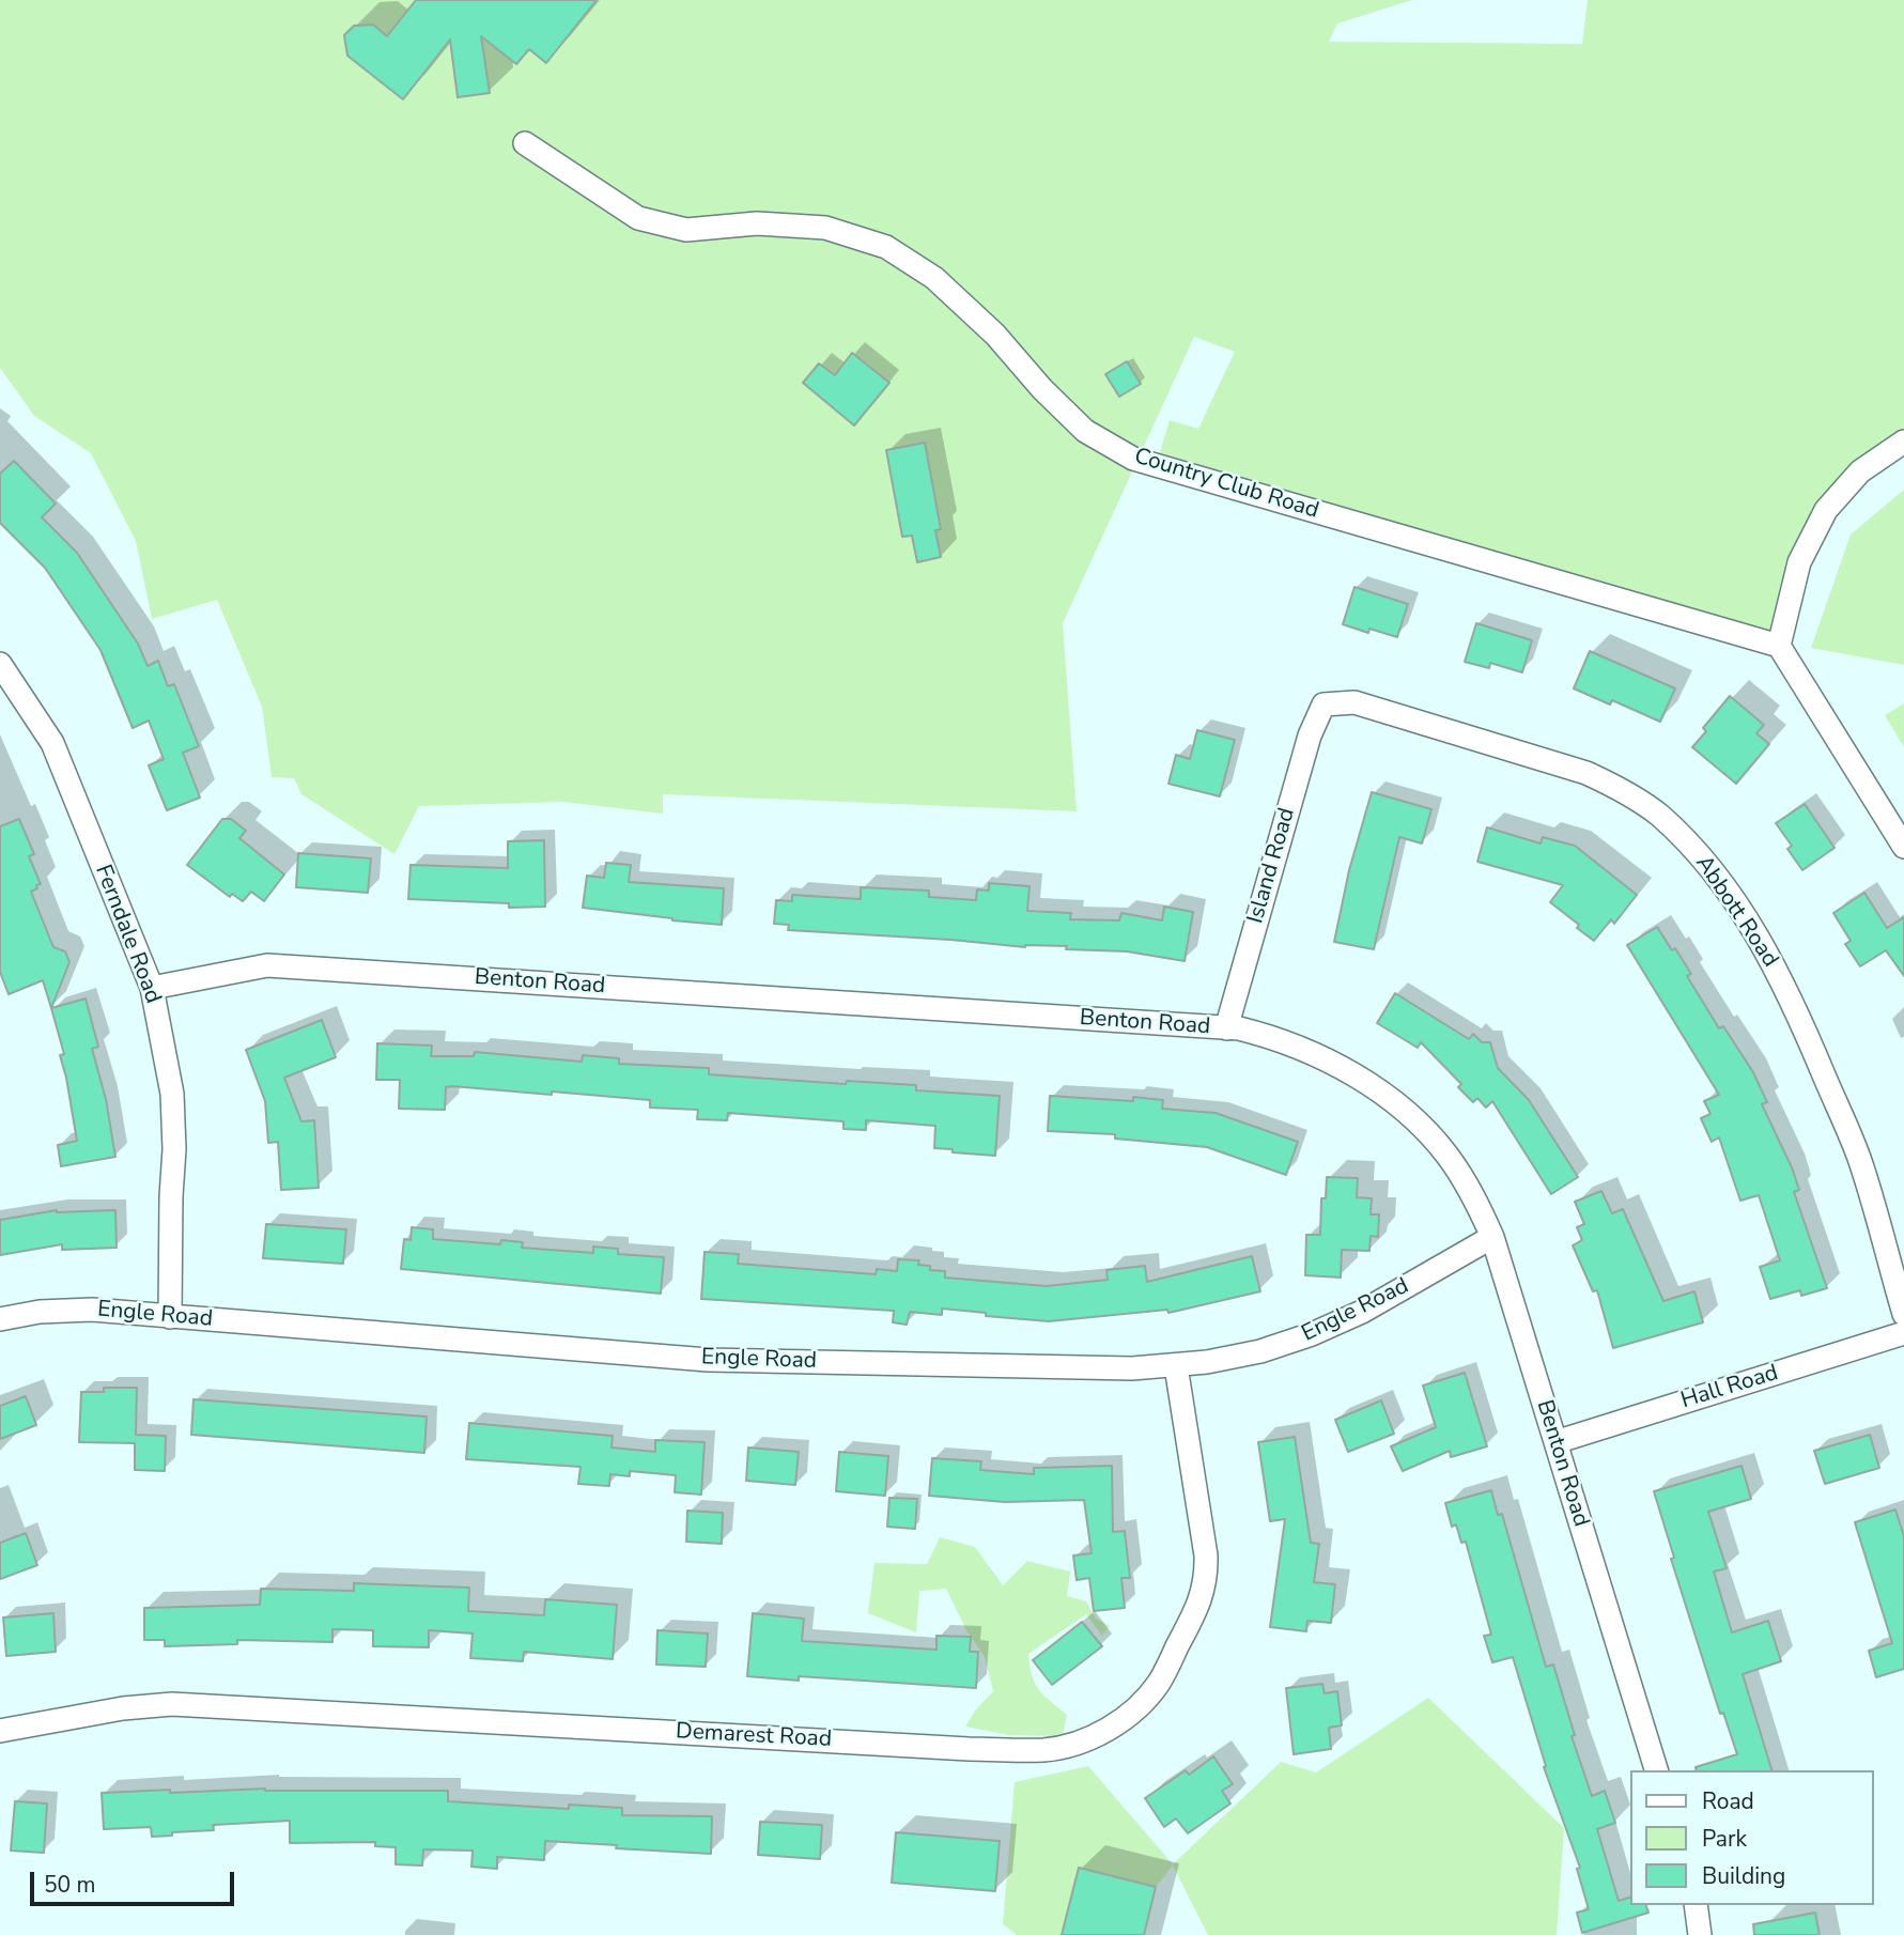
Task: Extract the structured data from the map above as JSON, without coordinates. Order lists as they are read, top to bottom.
{
  "streets": {
    "street": [
      "Country Club Road",
      "Island Road",
      "Abbott Road",
      "Ferndale Road",
      "Benton Road",
      "Engle Road",
      "Hall Road",
      "Demarest Road"
    ]
  },
  "crossings": [
    ["Island Road", "Abbott Road"],
    ["Island Road", "Benton Road"],
    ["Ferndale Road", "Benton Road"],
    ["Ferndale Road", "Engle Road"],
    ["Benton Road", "Engle Road"],
    ["Benton Road", "Hall Road"],
    ["Engle Road", "Demarest Road"]
  ],
  "legend": ["Road", "Park", "Building"],
  "scale_bar": "50 m"
}
